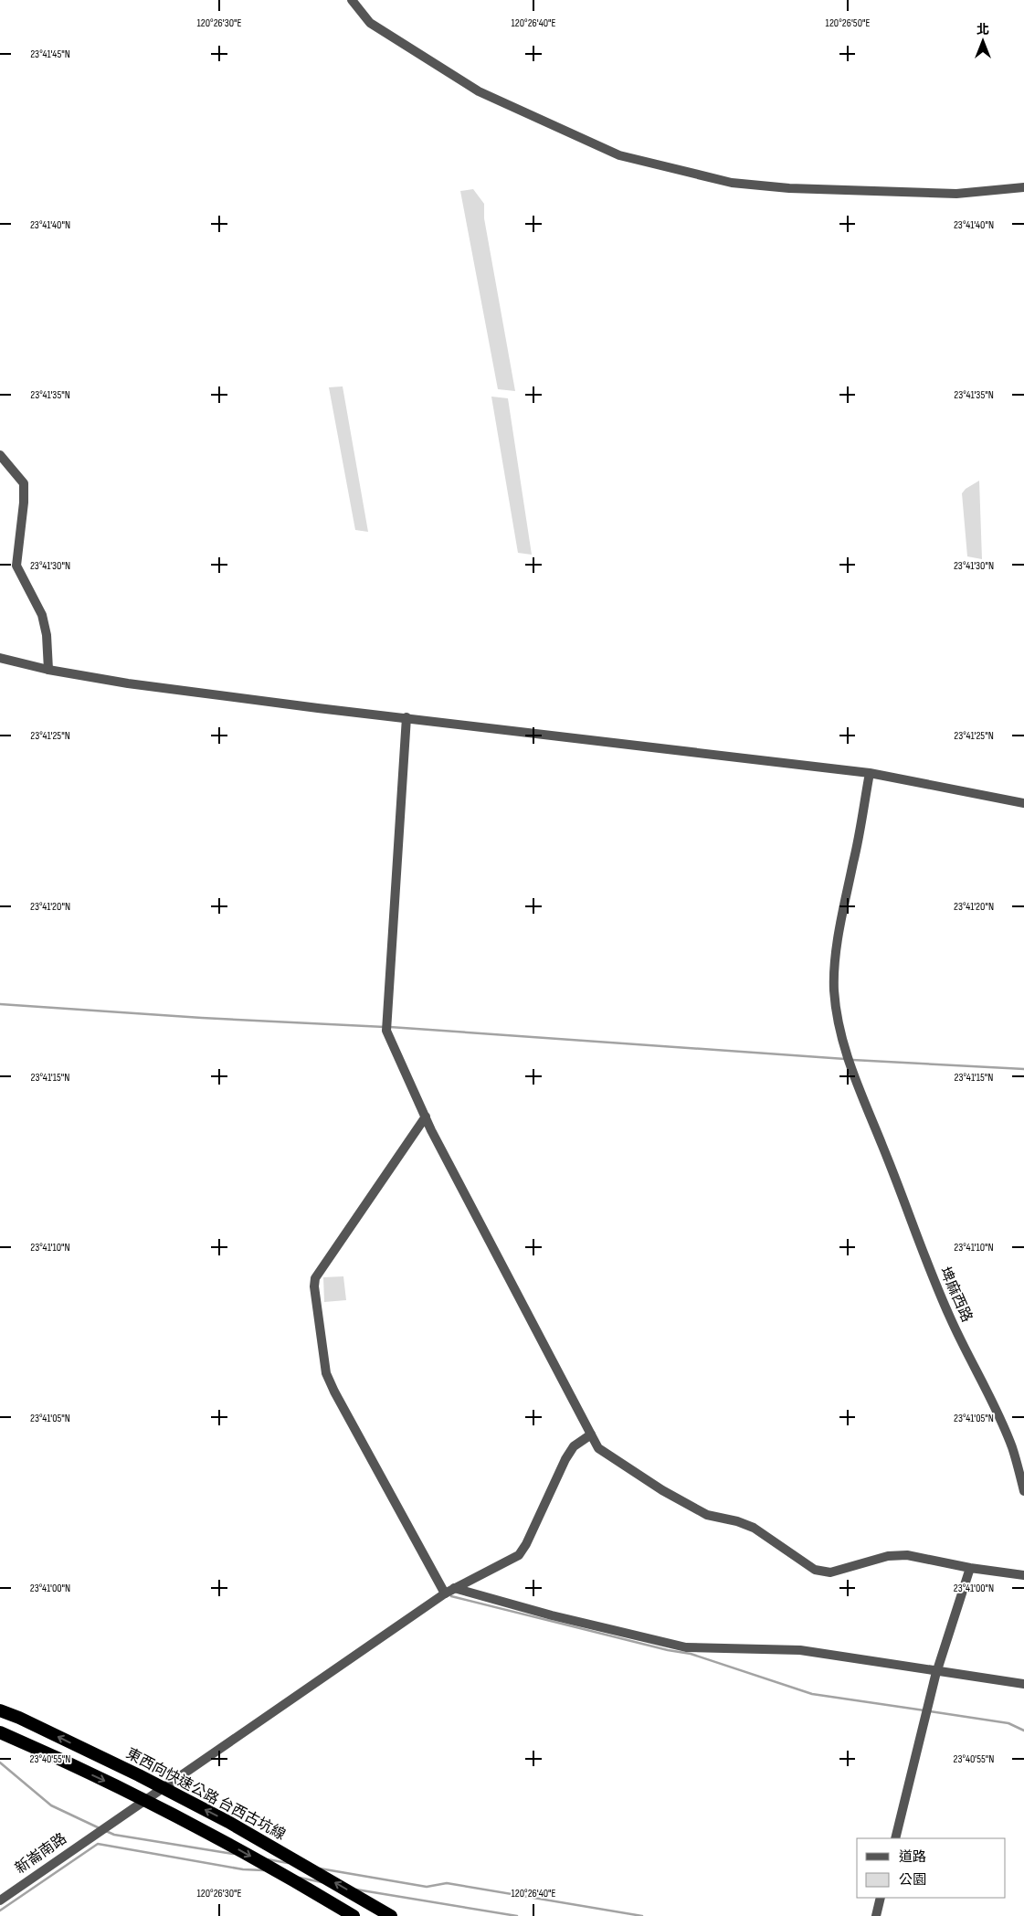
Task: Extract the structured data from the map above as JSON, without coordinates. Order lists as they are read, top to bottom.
{
  "streets": {
    "highway": ["東西向快速公路 台西古坑線"],
    "street": ["埤麻西路", "新崙南路"]
  },
  "legend": ["道路", "公園"],
  "north": "top",
  "coordinates": [
    "120°26'30\"E",
    "120°26'40\"E",
    "120°26'50\"E",
    "23°41'45\"N",
    "23°41'40\"N",
    "23°41'35\"N",
    "23°41'30\"N",
    "23°41'25\"N",
    "23°41'20\"N",
    "23°41'15\"N",
    "23°41'10\"N",
    "23°41'05\"N",
    "23°41'00\"N",
    "23°40'55\"N"
  ]
}
